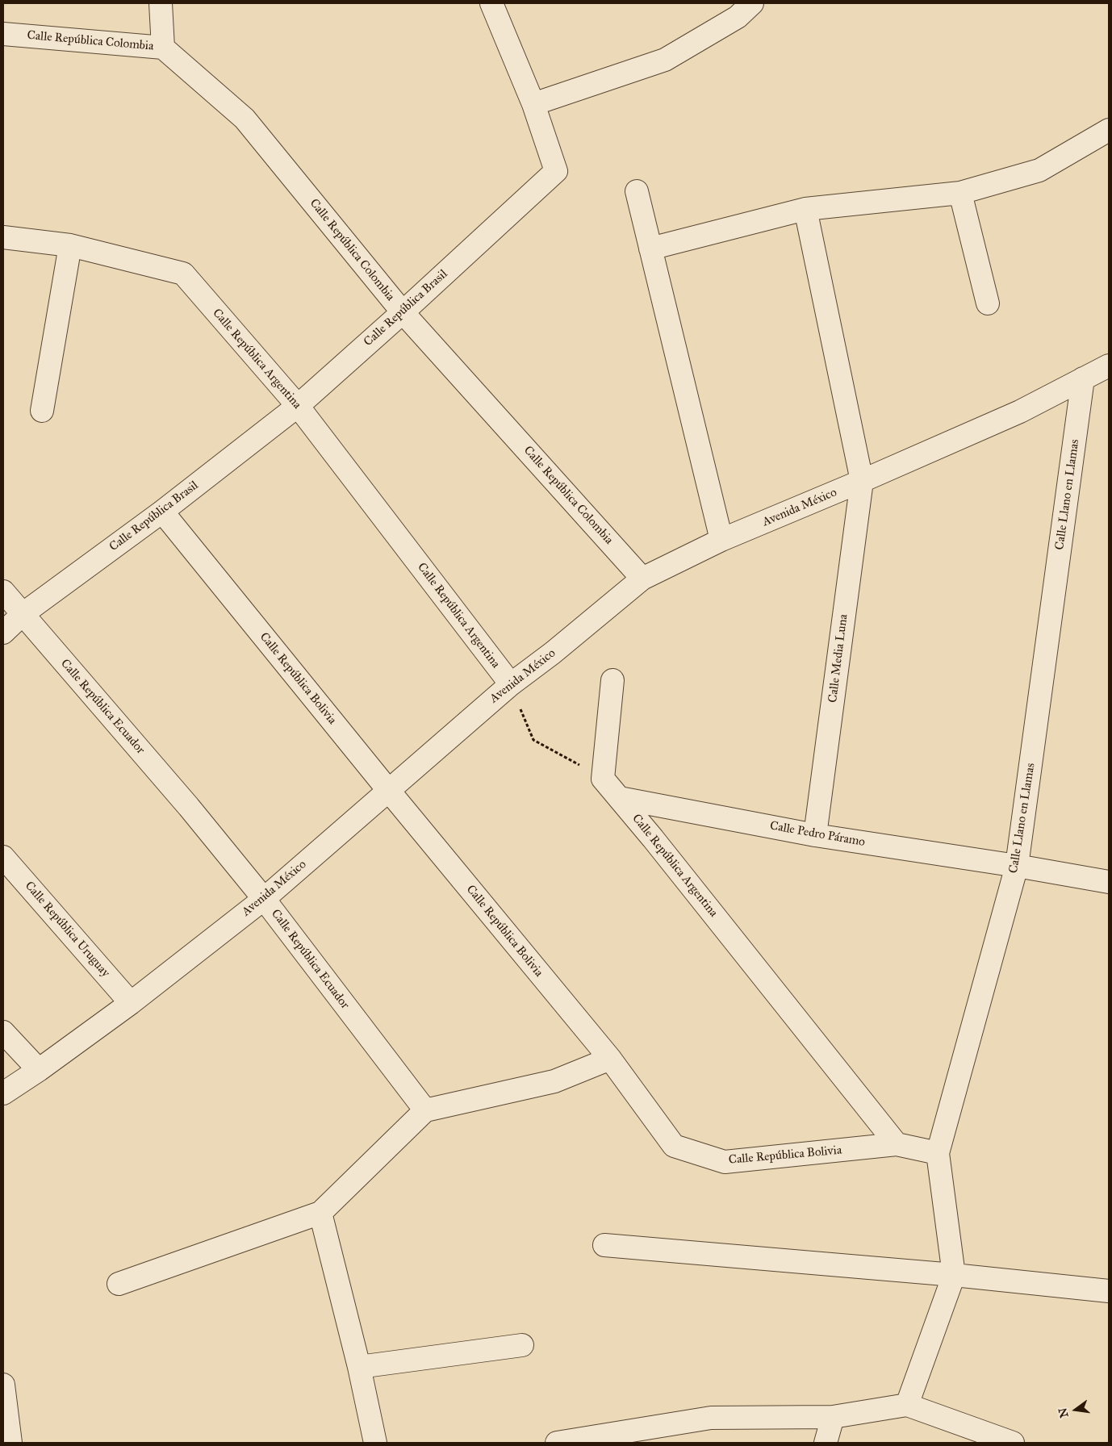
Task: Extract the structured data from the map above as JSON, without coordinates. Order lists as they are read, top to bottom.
{
  "streets": {
    "street": [
      "Calle República Colombia",
      "Calle República Brasil",
      "Calle República Argentina",
      "Calle Llano en Llamas",
      "Avenida México",
      "Calle Media Luna",
      "Calle República Bolivia",
      "Calle República Ecuador",
      "Calle Pedro Páramo",
      "Calle República Uruguay"
    ]
  },
  "crossings": [
    ["Calle República Colombia", "Calle República Brasil"],
    ["Calle República Colombia", "Avenida México"],
    ["Calle República Brasil", "Calle República Argentina"],
    ["Calle República Brasil", "Calle República Bolivia"],
    ["Calle República Brasil", "Calle República Ecuador"],
    ["Calle República Argentina", "Avenida México"],
    ["Calle República Argentina", "Calle República Bolivia"],
    ["Calle República Argentina", "Calle Pedro Páramo"],
    ["Calle Llano en Llamas", "Avenida México"],
    ["Calle Llano en Llamas", "Calle República Bolivia"],
    ["Calle Llano en Llamas", "Calle Pedro Páramo"],
    ["Avenida México", "Calle Media Luna"],
    ["Avenida México", "Calle República Bolivia"],
    ["Avenida México", "Calle República Ecuador"],
    ["Avenida México", "Calle República Uruguay"],
    ["Calle Media Luna", "Calle Pedro Páramo"]
  ],
  "north": "left"
}
